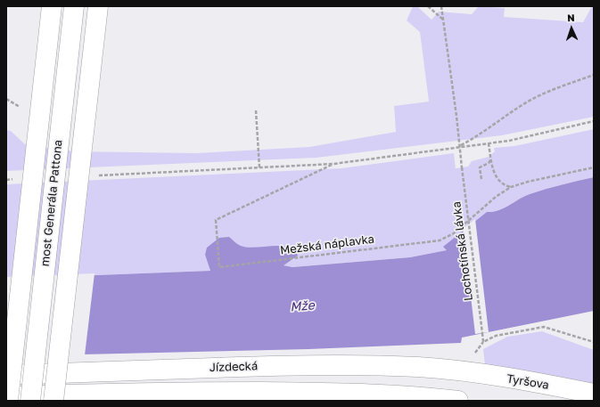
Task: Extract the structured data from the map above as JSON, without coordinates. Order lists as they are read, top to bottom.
{
  "streets": {
    "main road": ["most Generála Pattona", "Jízdecká", "Tyršova"],
    "path": ["Mežská náplavka", "Lochotínská lávka"]
  },
  "crossings": [
    ["Jízdecká", "Tyršova"]
  ],
  "water": ["Mže"],
  "north": "top"
}
